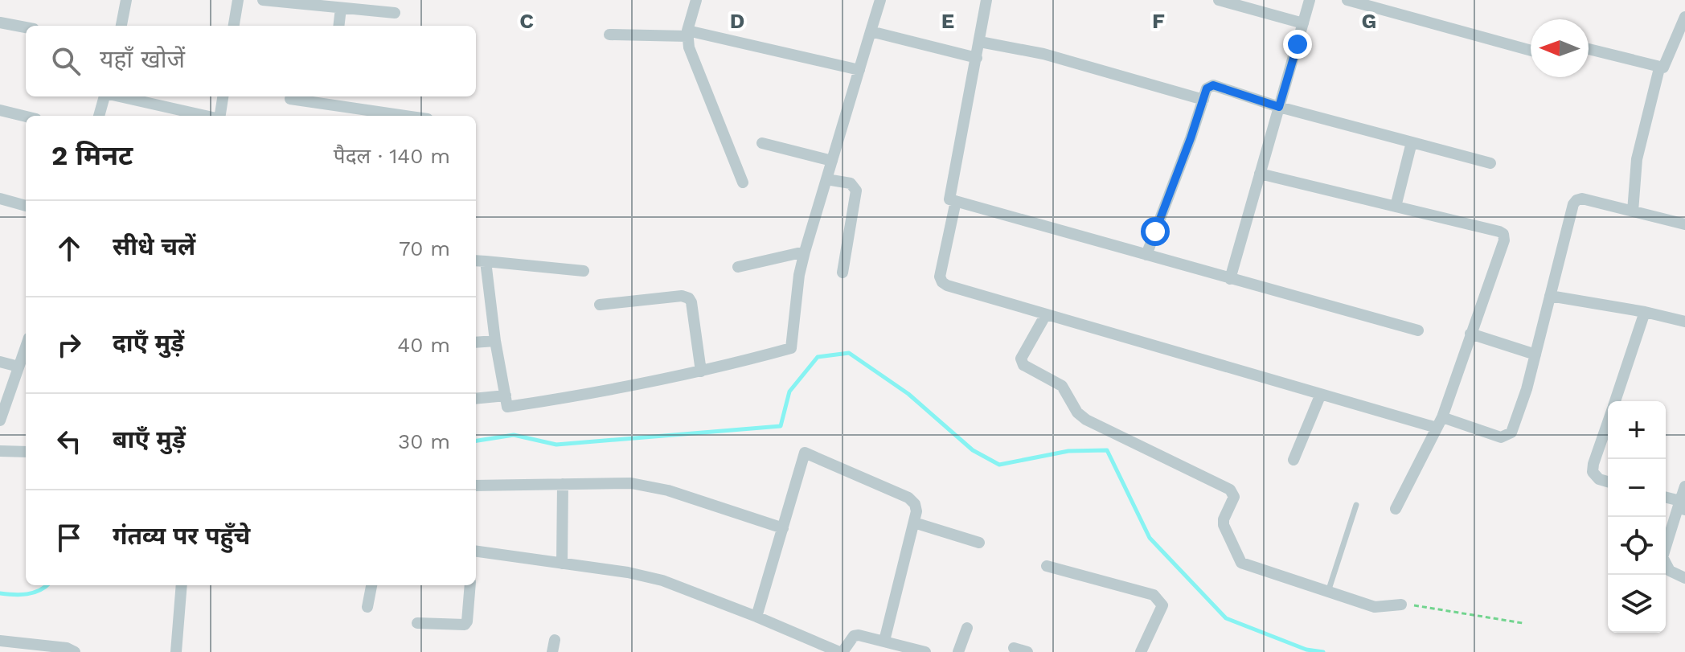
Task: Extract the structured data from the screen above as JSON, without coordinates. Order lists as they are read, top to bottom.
{
  "north": "left",
  "page": {
    "search": "यहाँ खोजें",
    "heading": ["2 मिनट", "पैदल · 140 m"],
    "list": [
      ["सीधे चलें", "70 m"],
      ["दाएँ मुड़ें", "40 m"],
      ["बाएँ मुड़ें", "30 m"],
      "गंतव्य पर पहुँचे"
    ],
    "map_buttons": ["+", "−"]
  },
  "grid": {
    "columns": [
      "C",
      "D",
      "E",
      "F",
      "G"
    ]
  }
}
